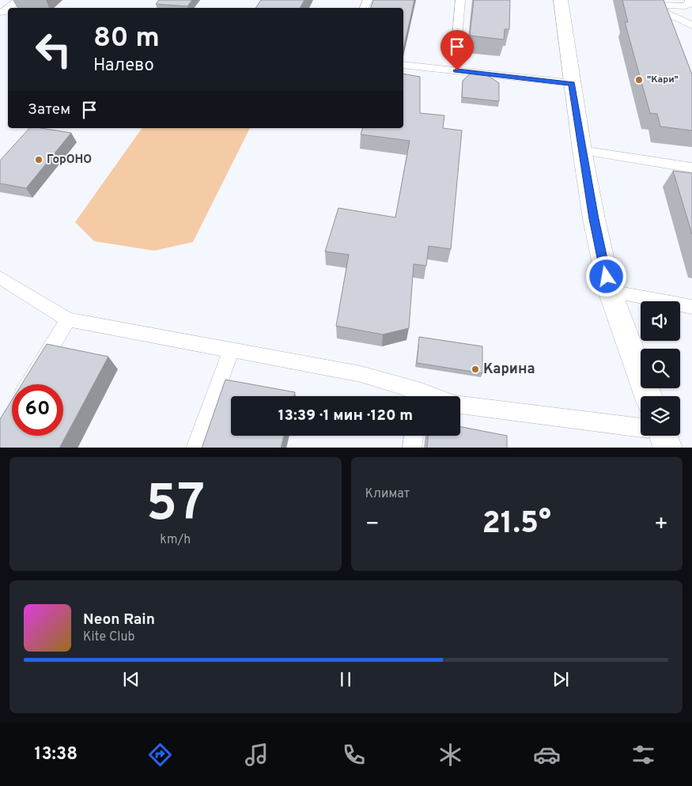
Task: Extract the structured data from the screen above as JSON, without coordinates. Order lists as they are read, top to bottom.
{
  "places": ["\"Кари\"", "ГорОНО", "Карина"],
  "page": {
    "turn": ["80 m", "Налево"],
    "then": "Затем",
    "limit": "60",
    "trip": "13:39 · 1 мин · 120 m",
    "tile": [
      ["57", "km/h"],
      "Климат"
    ],
    "heat": ["−", "21.5°", "+"],
    "song": ["Neon Rain", "Kite Club"],
    "tabs": "13:38"
  }
}
